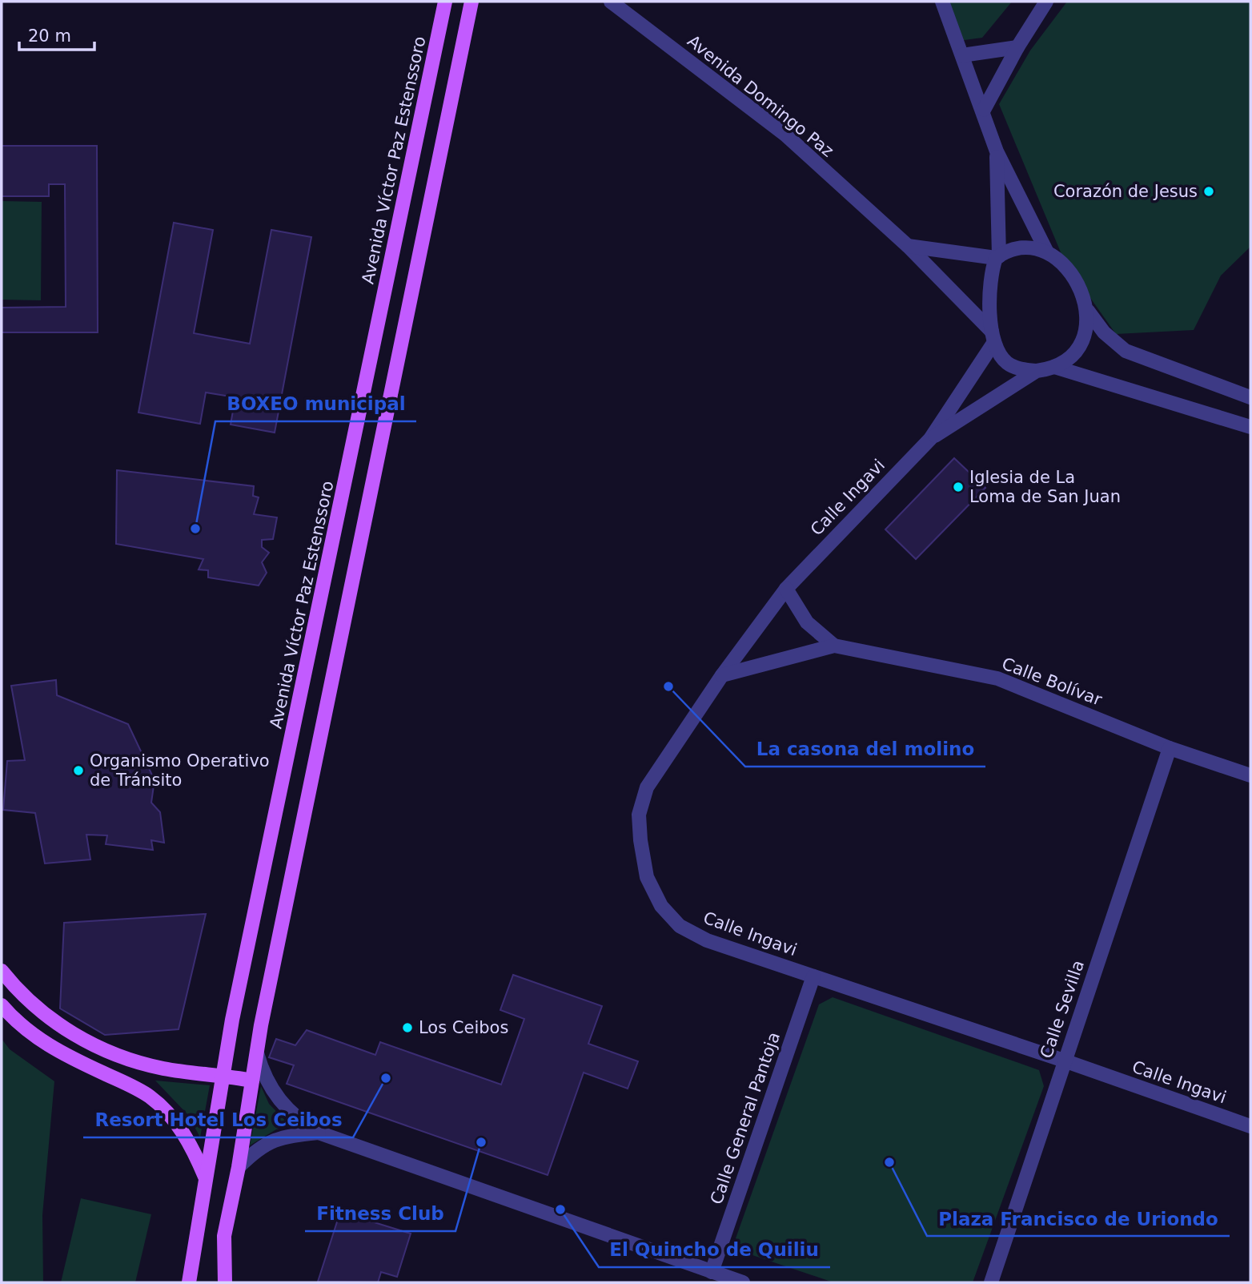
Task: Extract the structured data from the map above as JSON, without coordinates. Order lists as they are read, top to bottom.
{
  "streets": {
    "main road": ["Avenida Víctor Paz Estenssoro"],
    "street": [
      "Avenida Domingo Paz",
      "Calle Ingavi",
      "Calle Bolívar",
      "Calle Sevilla",
      "Calle General Pantoja"
    ]
  },
  "crossings": [
    ["Avenida Domingo Paz", "Calle Ingavi"],
    ["Calle Ingavi", "Calle Sevilla"],
    ["Calle Ingavi", "Calle General Pantoja"],
    ["Calle Bolívar", "Calle Sevilla"]
  ],
  "places": [
    "Corazón de Jesus",
    "Iglesia de La Loma de San Juan",
    "BOXEO municipal",
    "La casona del molino",
    "Organismo Operativo de Tránsito",
    "Los Ceibos",
    "Resort Hotel Los Ceibos",
    "Fitness Club",
    "Plaza Francisco de Uriondo",
    "El Quincho de Quiliu"
  ],
  "scale_bar": "20 m"
}
